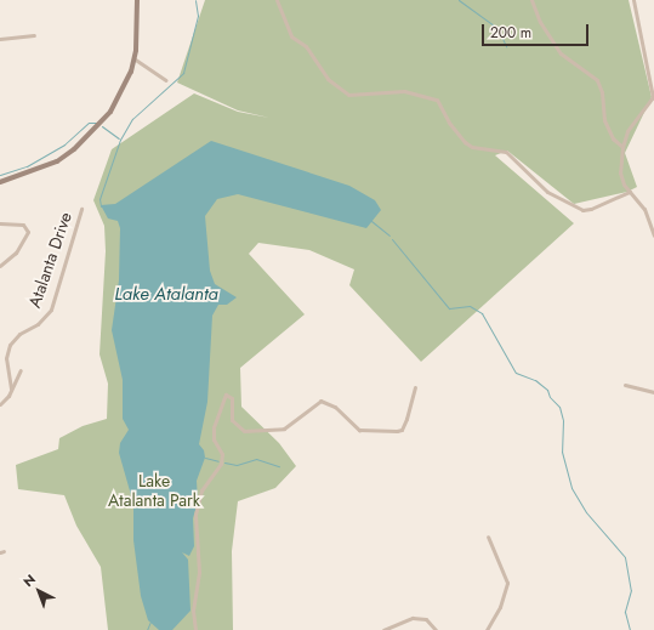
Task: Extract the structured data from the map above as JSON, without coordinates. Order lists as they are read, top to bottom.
{
  "streets": {
    "street": ["Atalanta Drive"]
  },
  "water": ["Lake Atalanta"],
  "parks": ["Lake Atalanta Park"],
  "scale_bar": "200 m",
  "north": "top left"
}
